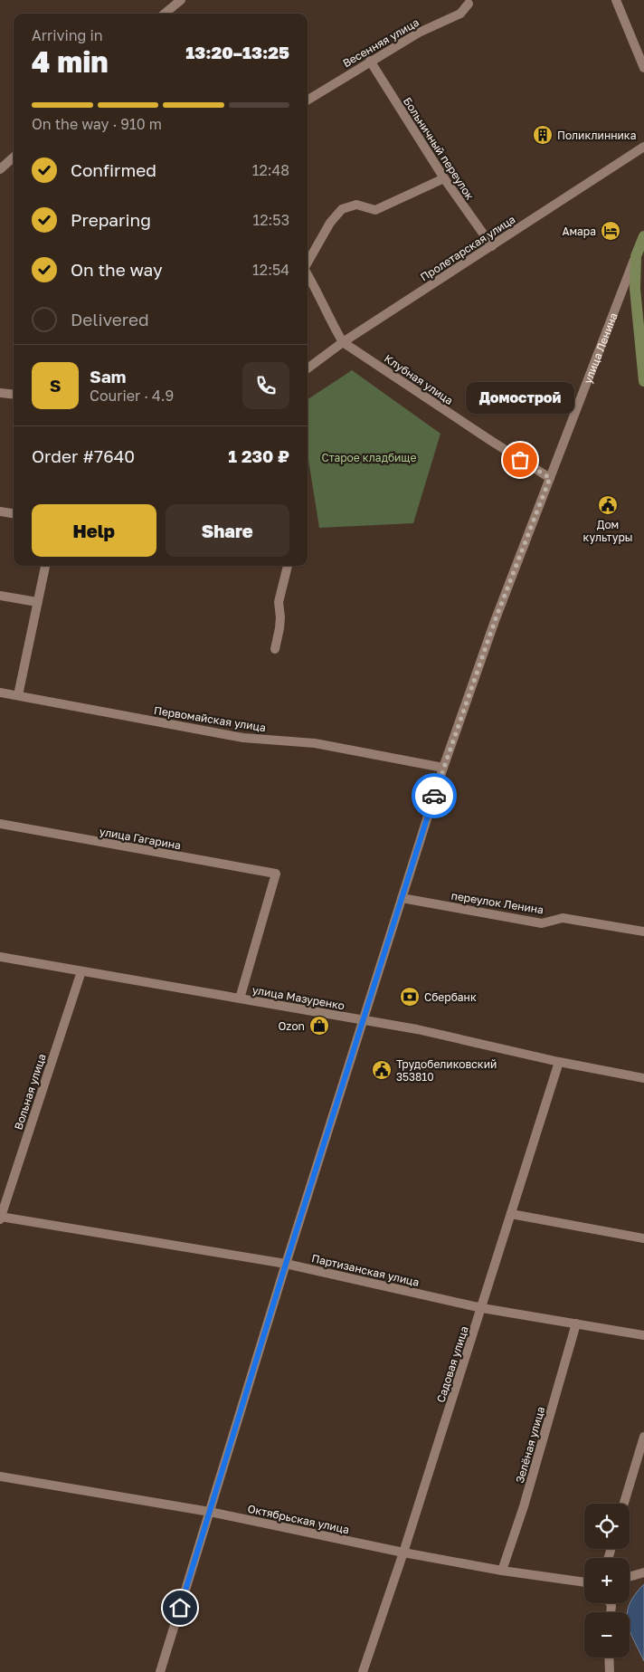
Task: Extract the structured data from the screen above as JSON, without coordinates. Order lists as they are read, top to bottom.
{
  "streets": {
    "street": [
      "Весенняя улица",
      "Больничный переулок",
      "Пролетарская улица",
      "улица Ленина",
      "Клубная улица",
      "Первомайская улица",
      "улица Гагарина",
      "переулок Ленина",
      "улица Мазуренко",
      "Вольная улица",
      "Партизанская улица",
      "Садовая улица",
      "Зелёная улица",
      "Октябрьская улица"
    ]
  },
  "crossings": [
    ["Весенняя улица", "Больничный переулок"],
    ["Больничный переулок", "Пролетарская улица"],
    ["Пролетарская улица", "Клубная улица"],
    ["улица Ленина", "Клубная улица"],
    ["улица Ленина", "Первомайская улица"],
    ["улица Ленина", "переулок Ленина"],
    ["улица Ленина", "улица Мазуренко"],
    ["улица Ленина", "Партизанская улица"],
    ["улица Ленина", "Октябрьская улица"],
    ["улица Гагарина", "улица Мазуренко"],
    ["улица Мазуренко", "Вольная улица"],
    ["улица Мазуренко", "Садовая улица"],
    ["Вольная улица", "Партизанская улица"],
    ["Партизанская улица", "Садовая улица"],
    ["Партизанская улица", "Зелёная улица"],
    ["Садовая улица", "Октябрьская улица"],
    ["Зелёная улица", "Октябрьская улица"]
  ],
  "parks": ["Старое кладбище"],
  "places": {
    "building": ["Поликлинника"],
    "hotel": ["Амара"],
    "other": ["Домострой"],
    "public building": ["Дом культуры", "Трудобеликовский 353810"],
    "bank": ["Сбербанк"],
    "shop": ["Ozon"]
  },
  "page": {
    "heading": ["4 min", "Arriving in", "13:20–13:25"],
    "panel": [
      "Sam",
      "Courier · 4.9",
      "Order #7640",
      "1 230 ₽"
    ],
    "bar": "On the way · 910 m",
    "list": [
      ["Confirmed", "12:48"],
      ["Preparing", "12:53"],
      ["On the way", "12:54"],
      "Delivered"
    ],
    "round": "S",
    "bubble": "Домострой",
    "buttons": ["Help", "Share"],
    "map_buttons": ["+", "−"]
  }
}
